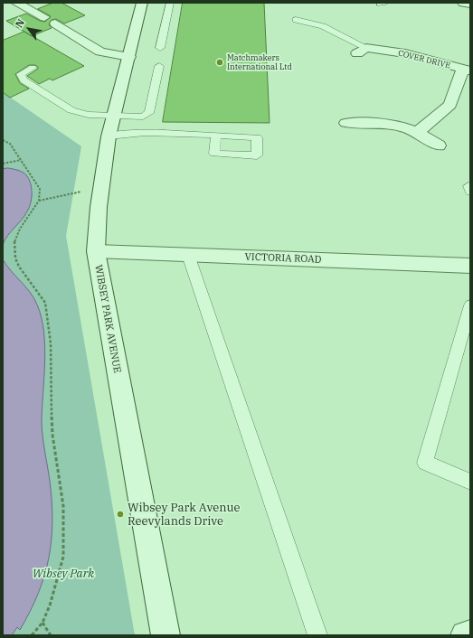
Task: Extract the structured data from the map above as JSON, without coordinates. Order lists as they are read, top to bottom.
{
  "streets": {
    "street": ["COVER DRIVE", "VICTORIA ROAD", "WIBSEY PARK AVENUE"]
  },
  "crossings": [
    ["VICTORIA ROAD", "WIBSEY PARK AVENUE"]
  ],
  "parks": ["Wibsey Park"],
  "places": ["Matchmakers International Ltd", "Wibsey Park Avenue Reevylands Drive"],
  "north": "top left"
}
